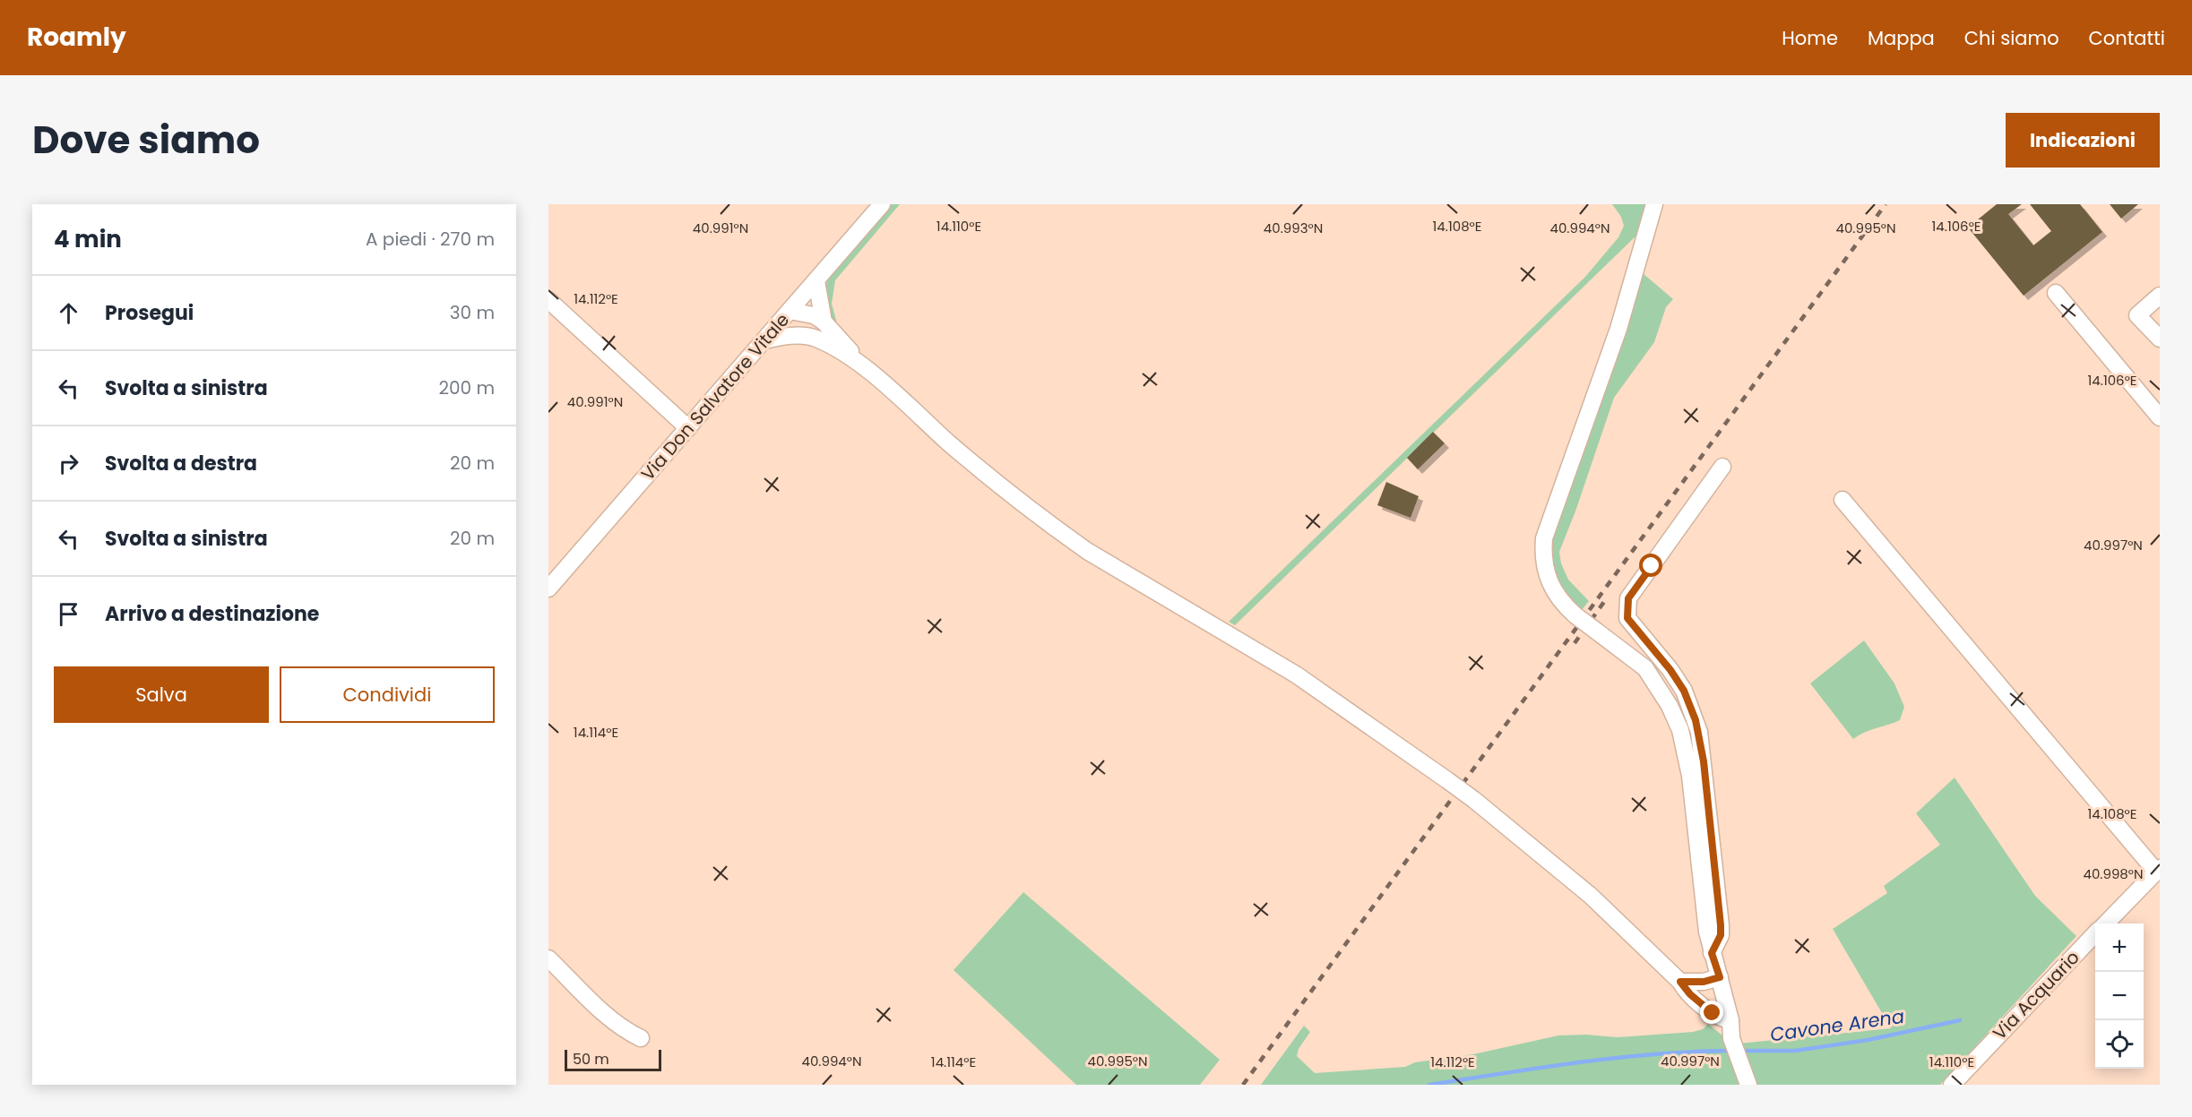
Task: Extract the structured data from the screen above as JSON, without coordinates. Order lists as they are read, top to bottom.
{
  "streets": {
    "street": ["Via Don Salvatore Vitale", "Via Acquario"]
  },
  "water": ["Cavone Arena"],
  "scale_bar": "50 m",
  "page": {
    "header": "Roamly",
    "nav": [
      "Home",
      "Mappa",
      "Chi siamo",
      "Contatti"
    ],
    "title": "Dove siamo",
    "buttons": [
      "Indicazioni",
      ["Salva", "Condividi"]
    ],
    "heading": ["4 min", "A piedi · 270 m"],
    "list": [
      ["Prosegui", "30 m"],
      ["Svolta a sinistra", "200 m"],
      ["Svolta a destra", "20 m"],
      ["Svolta a sinistra", "20 m"],
      "Arrivo a destinazione"
    ],
    "map_buttons": ["+", "−"],
    "scale": "50 m"
  },
  "coordinates": [
    "14.110°E",
    "14.108°E",
    "14.106°E",
    "40.994°N",
    "40.991°N",
    "40.993°N",
    "40.995°N",
    "14.112°E",
    "40.997°N",
    "14.114°E",
    "40.998°N"
  ]
}
